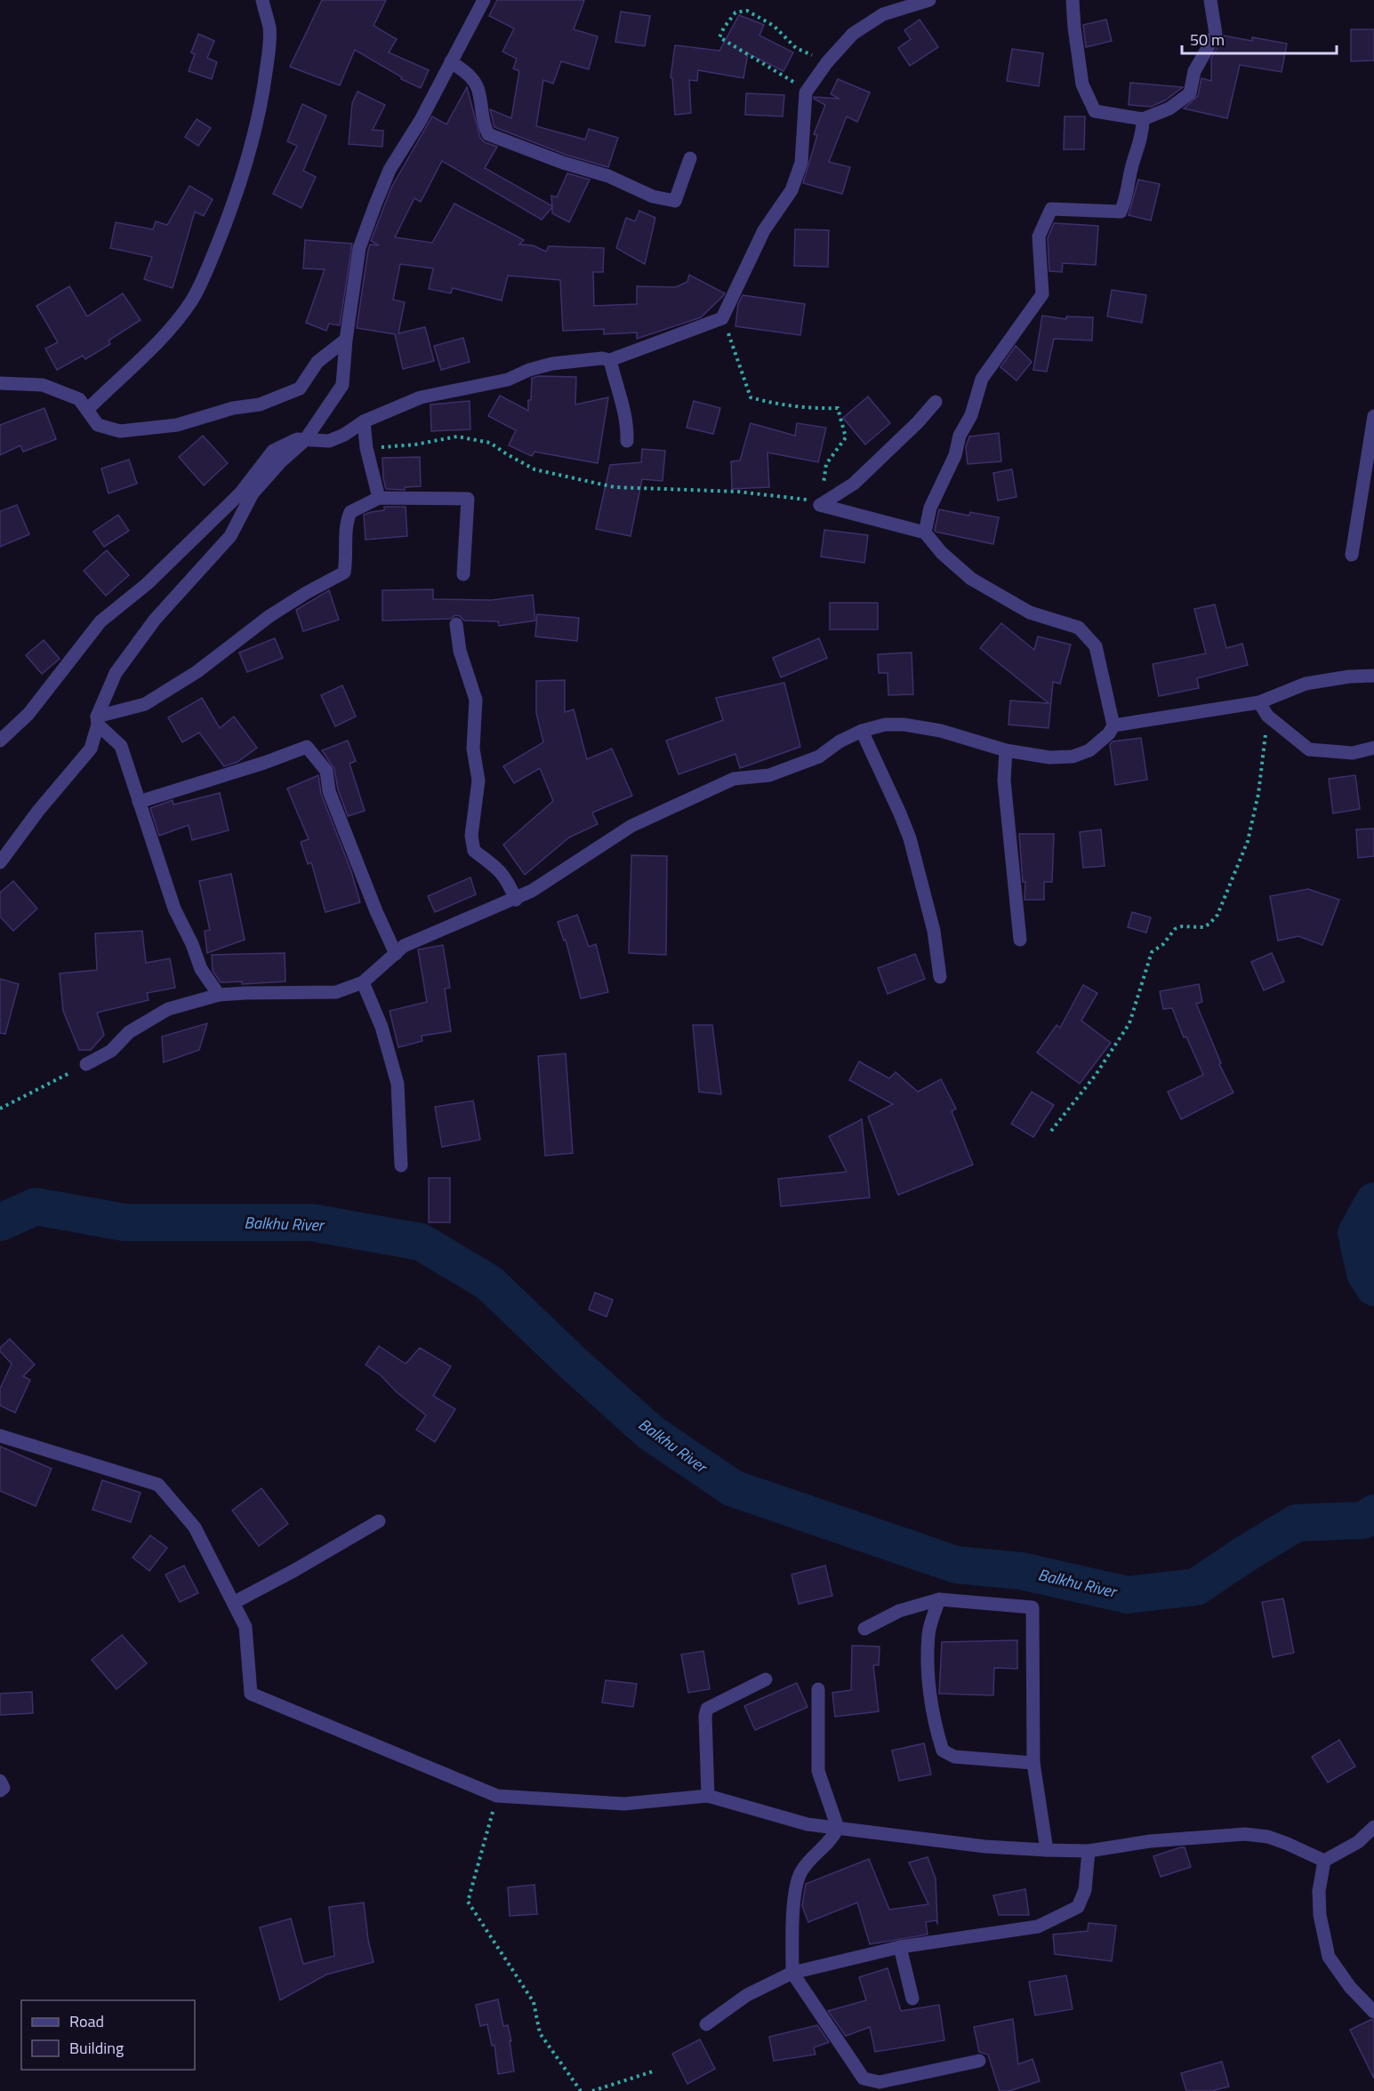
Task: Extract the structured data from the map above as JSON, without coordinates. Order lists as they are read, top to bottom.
{
  "water": ["Balkhu River"],
  "legend": ["Road", "Building"],
  "scale_bar": "50 m"
}
